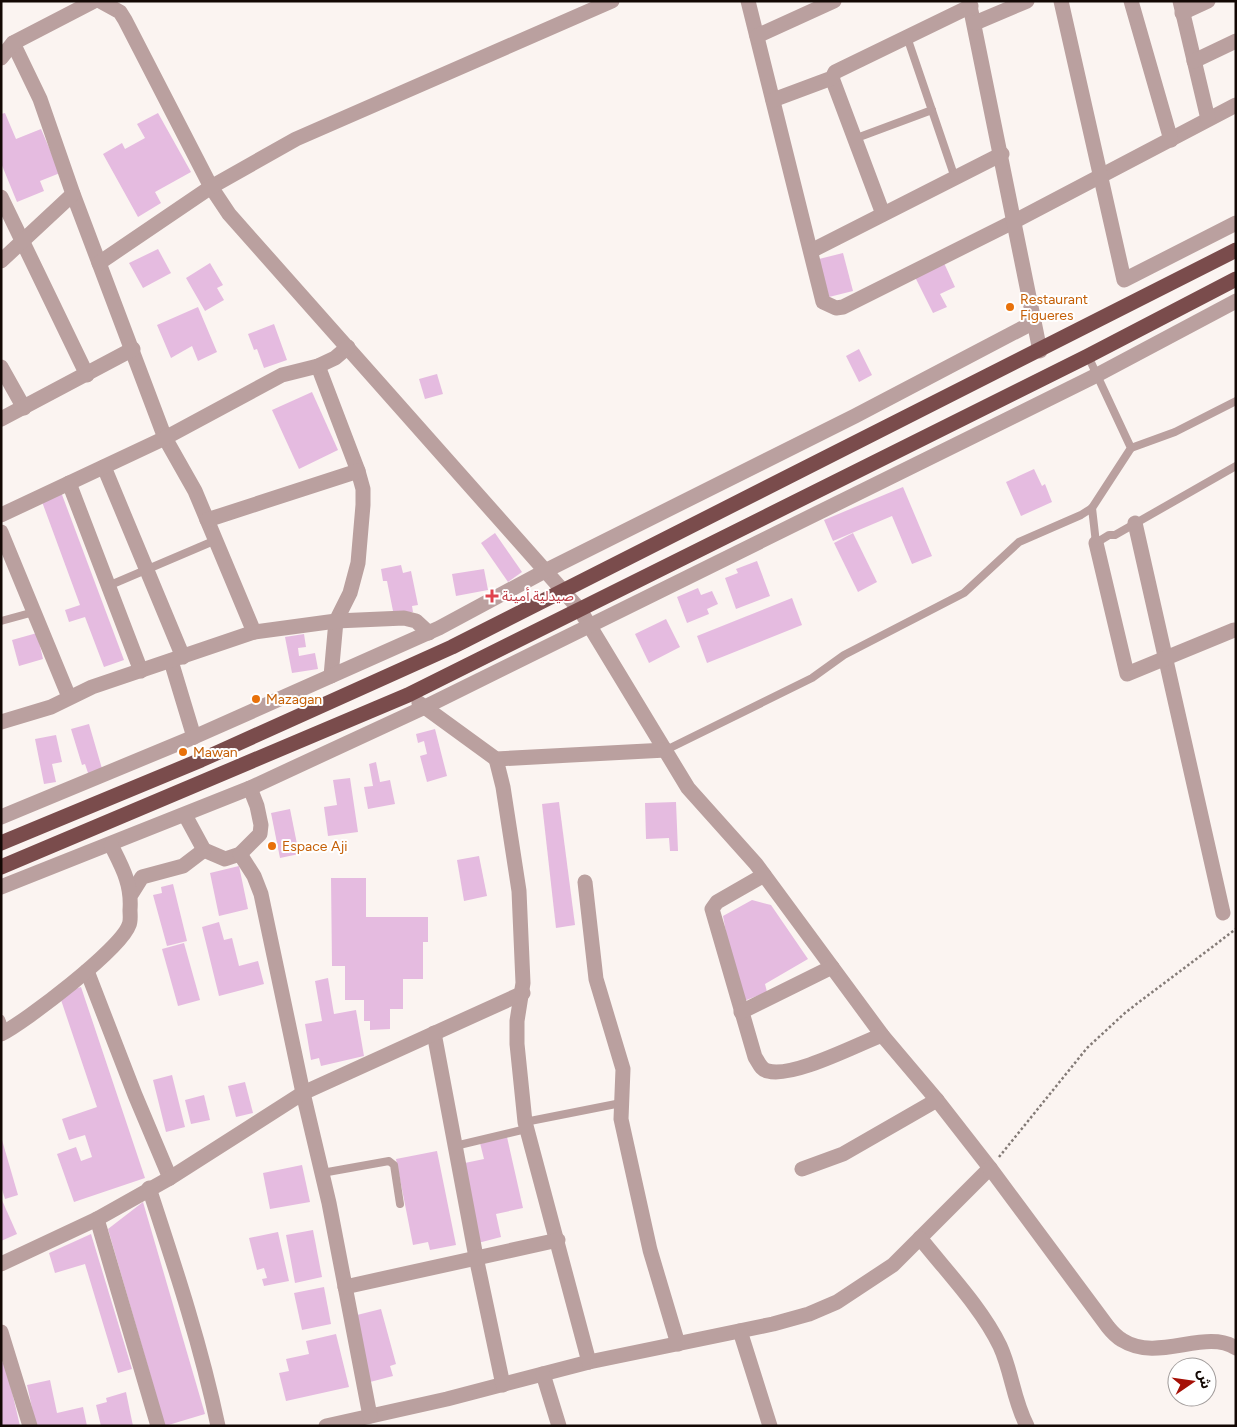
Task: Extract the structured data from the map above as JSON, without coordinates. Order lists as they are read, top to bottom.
{
  "places": {
    "other": [
      "Restaurant Figueres",
      "Mazagan",
      "Mawan",
      "Espace Aji"
    ],
    "health": ["صيدلية أمينة"]
  },
  "north": "right"
}
